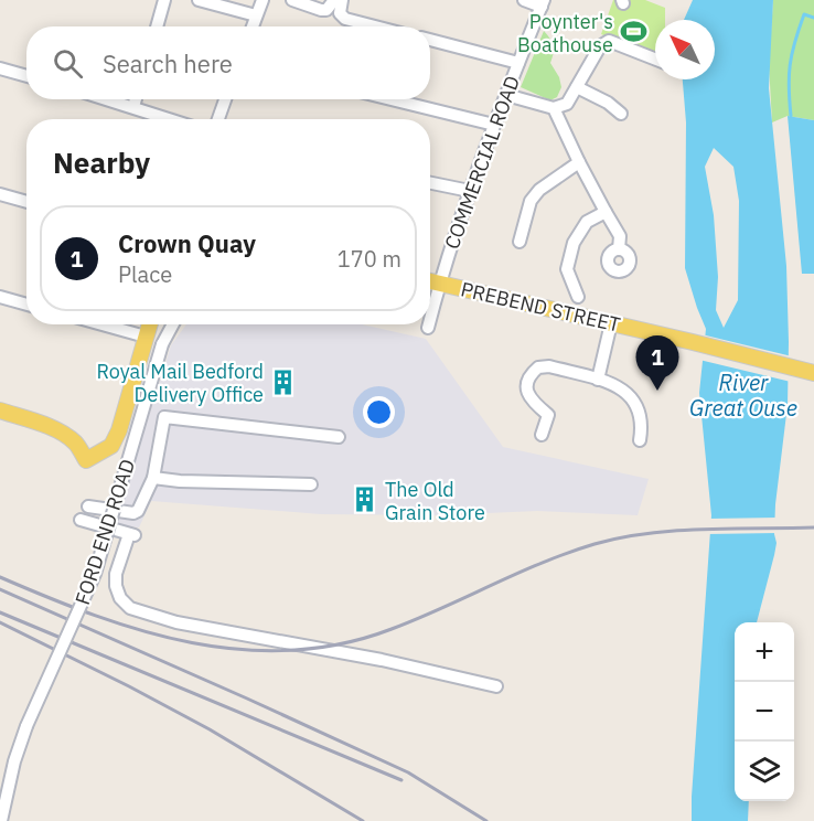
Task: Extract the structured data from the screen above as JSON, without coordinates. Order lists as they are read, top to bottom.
{
  "streets": {
    "main road": ["PREBEND STREET"],
    "street": ["COMMERCIAL ROAD", "FORD END ROAD"]
  },
  "crossings": [
    ["COMMERCIAL ROAD", "PREBEND STREET"]
  ],
  "water": ["River Great Ouse"],
  "places": {
    "sports": ["Poynter's Boathouse"],
    "building": ["Royal Mail Bedford Delivery Office", "The Old Grain Store"]
  },
  "north": "top left",
  "page": {
    "search": "Search here",
    "heading": "Nearby",
    "list": [
      {
        "mark": "1",
        "name": "Crown Quay",
        "note": "Place",
        "value": "170 m"
      }
    ],
    "pins": "1",
    "map_buttons": ["+", "−"]
  }
}
